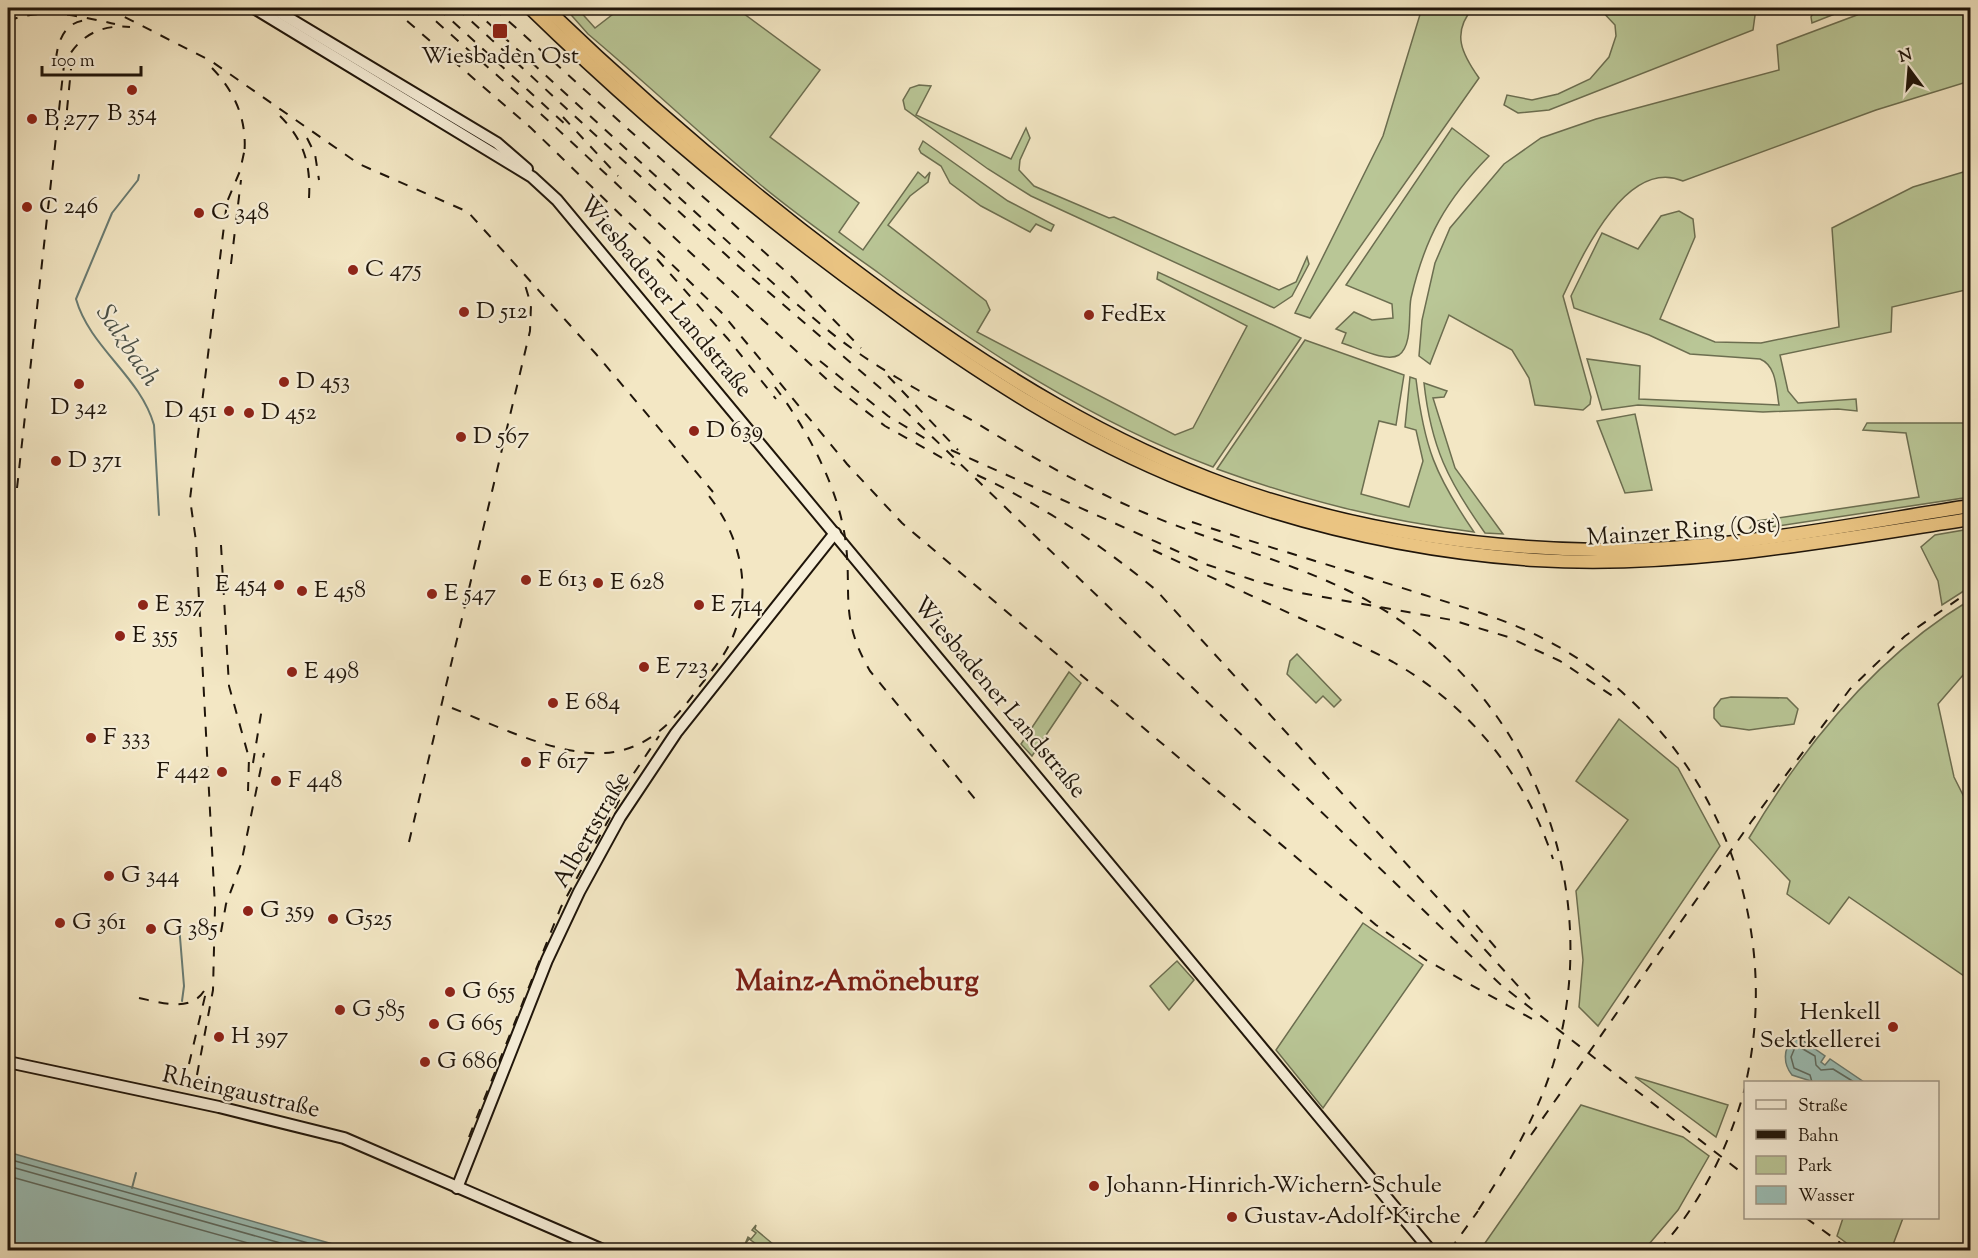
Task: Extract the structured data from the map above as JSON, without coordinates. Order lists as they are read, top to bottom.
{
  "streets": {
    "highway": ["Mainzer Ring (Ost)"],
    "main road": ["Wiesbadener Landstraße", "Albertstraße", "Rheingaustraße"]
  },
  "crossings": [
    ["Wiesbadener Landstraße", "Albertstraße"],
    ["Albertstraße", "Rheingaustraße"]
  ],
  "districts": ["Mainz-Amöneburg"],
  "water": ["Salzbach"],
  "places": {
    "transit": ["Wiesbaden Ost"],
    "other": [
      "B 354",
      "B 277",
      "C 246",
      "C 348",
      "C 475",
      "D 512",
      "FedEx",
      "D 453",
      "D 342",
      "D 451",
      "D 452",
      "D 639",
      "D 567",
      "D 371",
      "E 613",
      "E 628",
      "E 454",
      "E 458",
      "E 547",
      "E 357",
      "E 714",
      "E 355",
      "E 723",
      "E 498",
      "E 684",
      "F 333",
      "F 617",
      "F 442",
      "F 448",
      "G 344",
      "G 359",
      "G525",
      "G 361",
      "G 385",
      "G 655",
      "G 585",
      "G 665",
      "Henkell Sektkellerei",
      "H 397",
      "G 686",
      "Johann-Hinrich-Wichern-Schule",
      "Gustav-Adolf-Kirche"
    ]
  },
  "legend": [
    "Straße",
    "Bahn",
    "Park",
    "Wasser"
  ],
  "scale_bar": "100 m",
  "north": "top"
}
